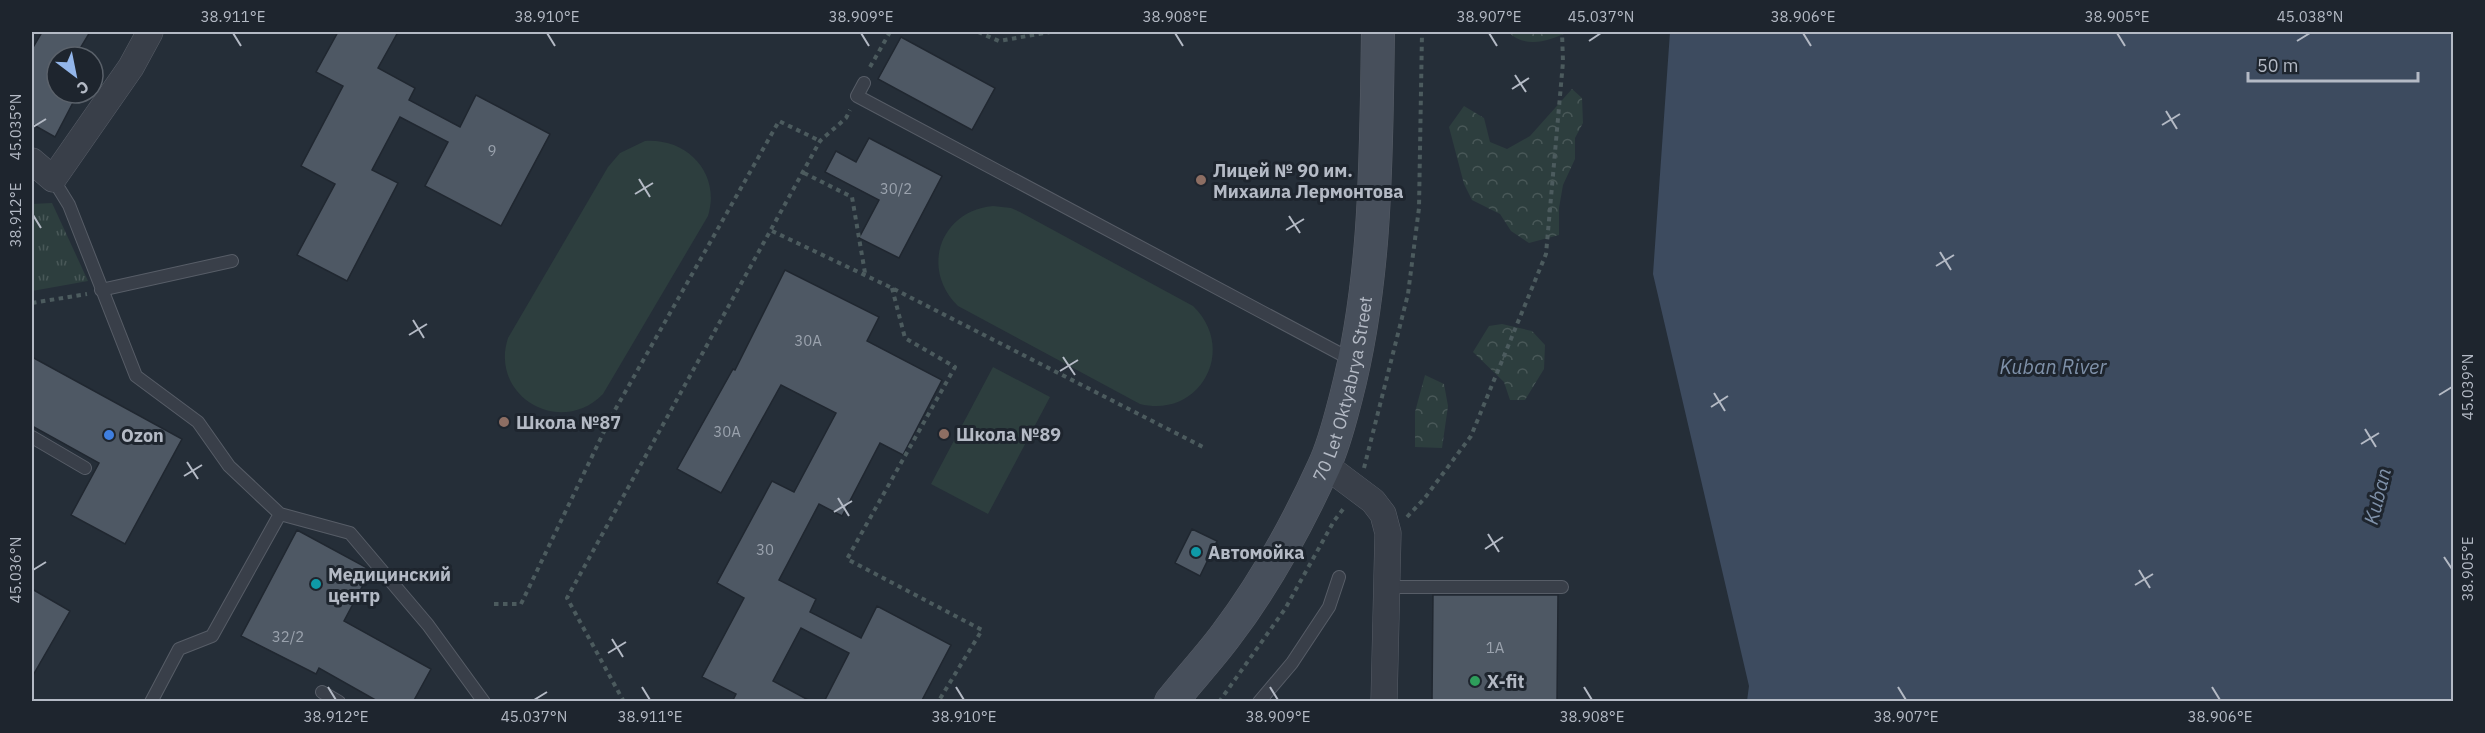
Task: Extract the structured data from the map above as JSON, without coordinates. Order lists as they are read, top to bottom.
{
  "streets": {
    "main road": ["70 Let Oktyabrya Street"]
  },
  "water": ["Kuban River", "Kuban"],
  "places": [
    "Лицей № 90 им. Михаила Лермонтова",
    "Школа №87",
    "Школа №89",
    "Ozon",
    "Автомойка",
    "Медицинский центр",
    "X-fit"
  ],
  "house_numbers": [
    "9",
    "30/2",
    "30А",
    "30А",
    "30",
    "32/2",
    "1А"
  ],
  "scale_bar": "50 m",
  "north": "bottom right",
  "coordinates": [
    "38.911°E",
    "38.910°E",
    "38.909°E",
    "38.908°E",
    "38.907°E",
    "45.037°N",
    "38.906°E",
    "38.905°E",
    "45.038°N",
    "45.035°N",
    "38.912°E",
    "45.039°N",
    "45.036°N"
  ]
}
